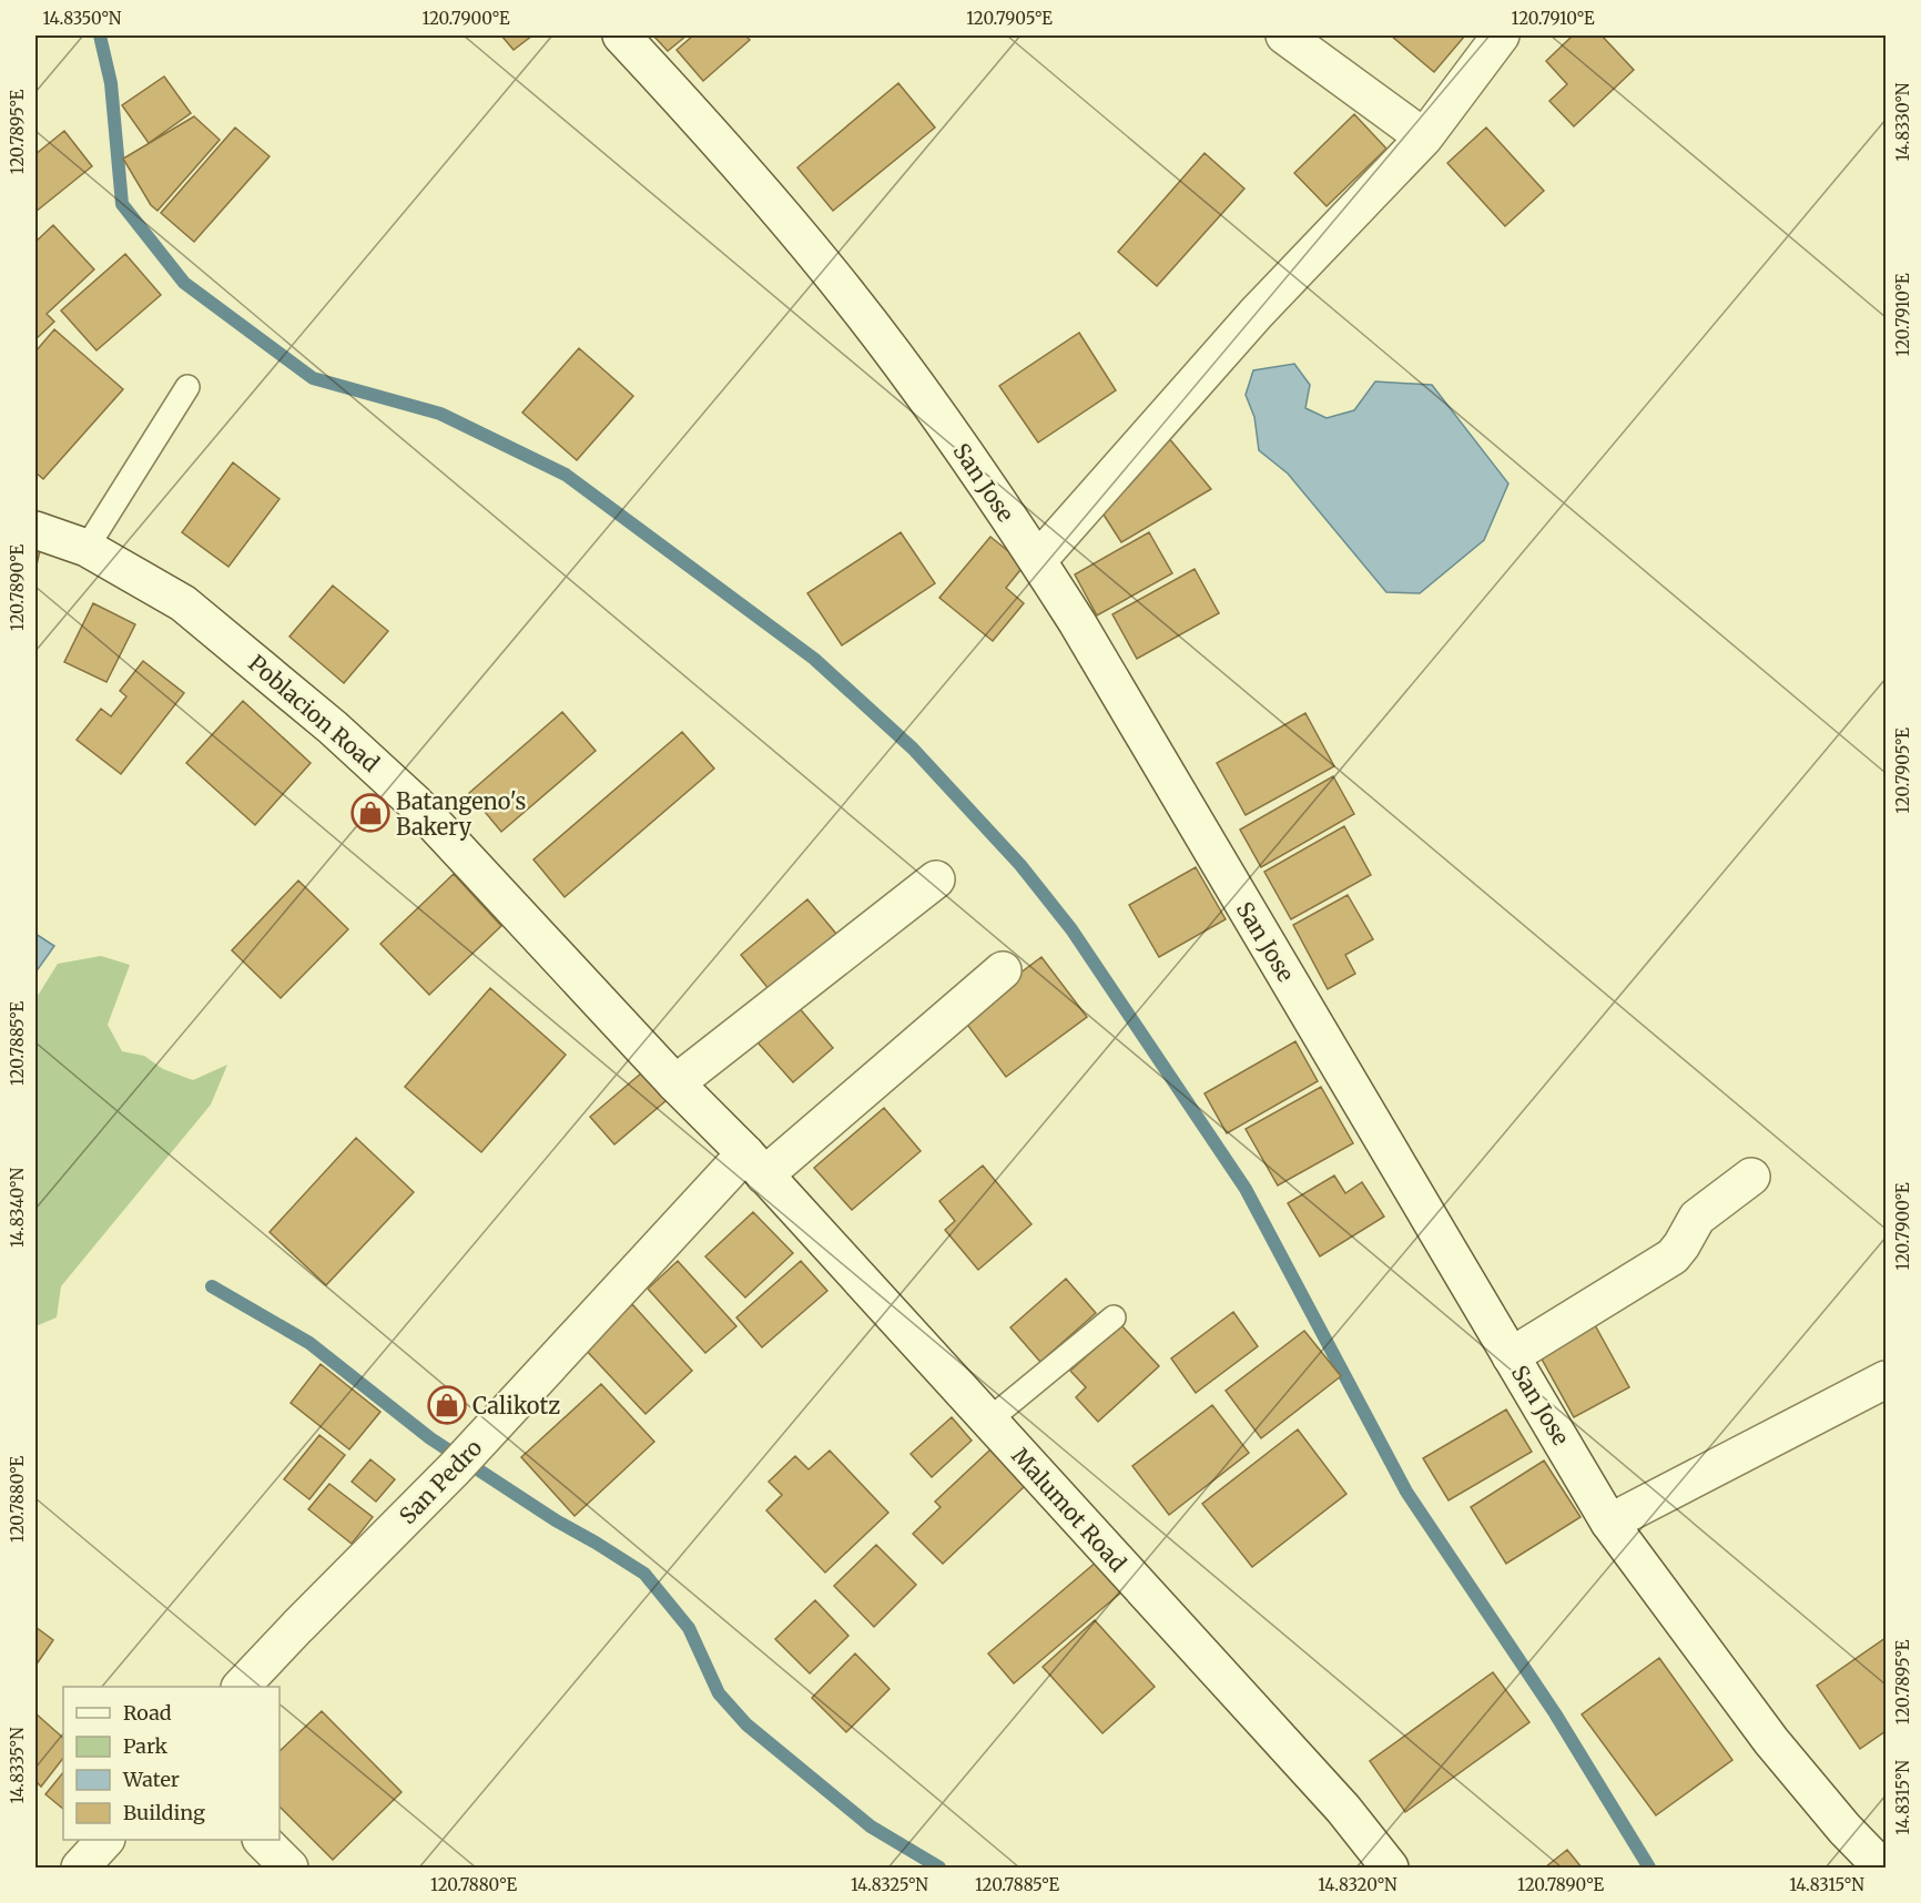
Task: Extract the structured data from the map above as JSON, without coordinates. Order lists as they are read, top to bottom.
{
  "streets": {
    "street": [
      "San Jose",
      "Poblacion Road",
      "San Pedro",
      "Malumot Road"
    ]
  },
  "crossings": [
    ["Poblacion Road", "San Pedro"],
    ["Poblacion Road", "Malumot Road"],
    ["San Pedro", "Malumot Road"]
  ],
  "places": {
    "shop": ["Batangeno's Bakery", "Calikotz"]
  },
  "legend": [
    "Road",
    "Park",
    "Water",
    "Building"
  ],
  "coordinates": [
    "14.8350°N",
    "120.7900°E",
    "120.7905°E",
    "120.7910°E",
    "14.8330°N",
    "120.7895°E",
    "120.7890°E",
    "120.7885°E",
    "14.8340°N",
    "120.7880°E",
    "14.8335°N",
    "14.8315°N",
    "14.8325°N",
    "14.8320°N"
  ]
}
